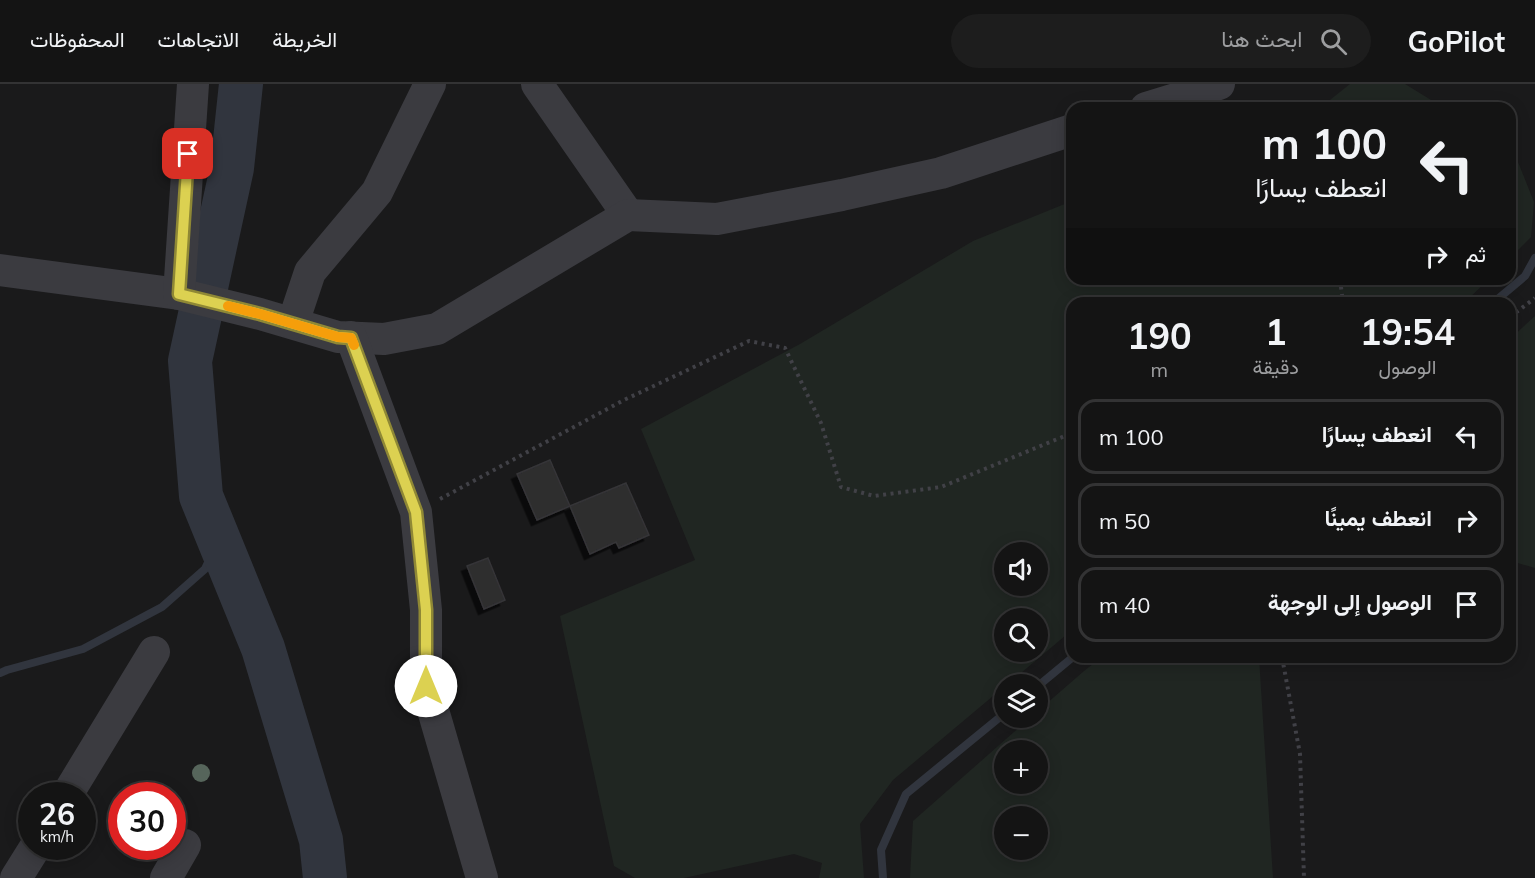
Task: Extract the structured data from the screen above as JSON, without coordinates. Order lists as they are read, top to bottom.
{
  "page": {
    "header": "GoPilot",
    "search": "ابحث هنا",
    "nav": ["الخريطة", "الاتجاهات", "المحفوظات"],
    "turn": ["100 m", "انعطف يسارًا"],
    "then": "ثم",
    "eta": [
      "19:54",
      "الوصول",
      "1",
      "دقيقة",
      "190",
      "m"
    ],
    "list": [
      {
        "name": "انعطف يسارًا",
        "value": "100 m"
      },
      {
        "name": "انعطف يمينًا",
        "value": "50 m"
      },
      {
        "name": "الوصول إلى الوجهة",
        "value": "40 m"
      }
    ],
    "map_buttons": ["+", "−"],
    "speed": "26 km/h",
    "limit": "30"
  }
}
